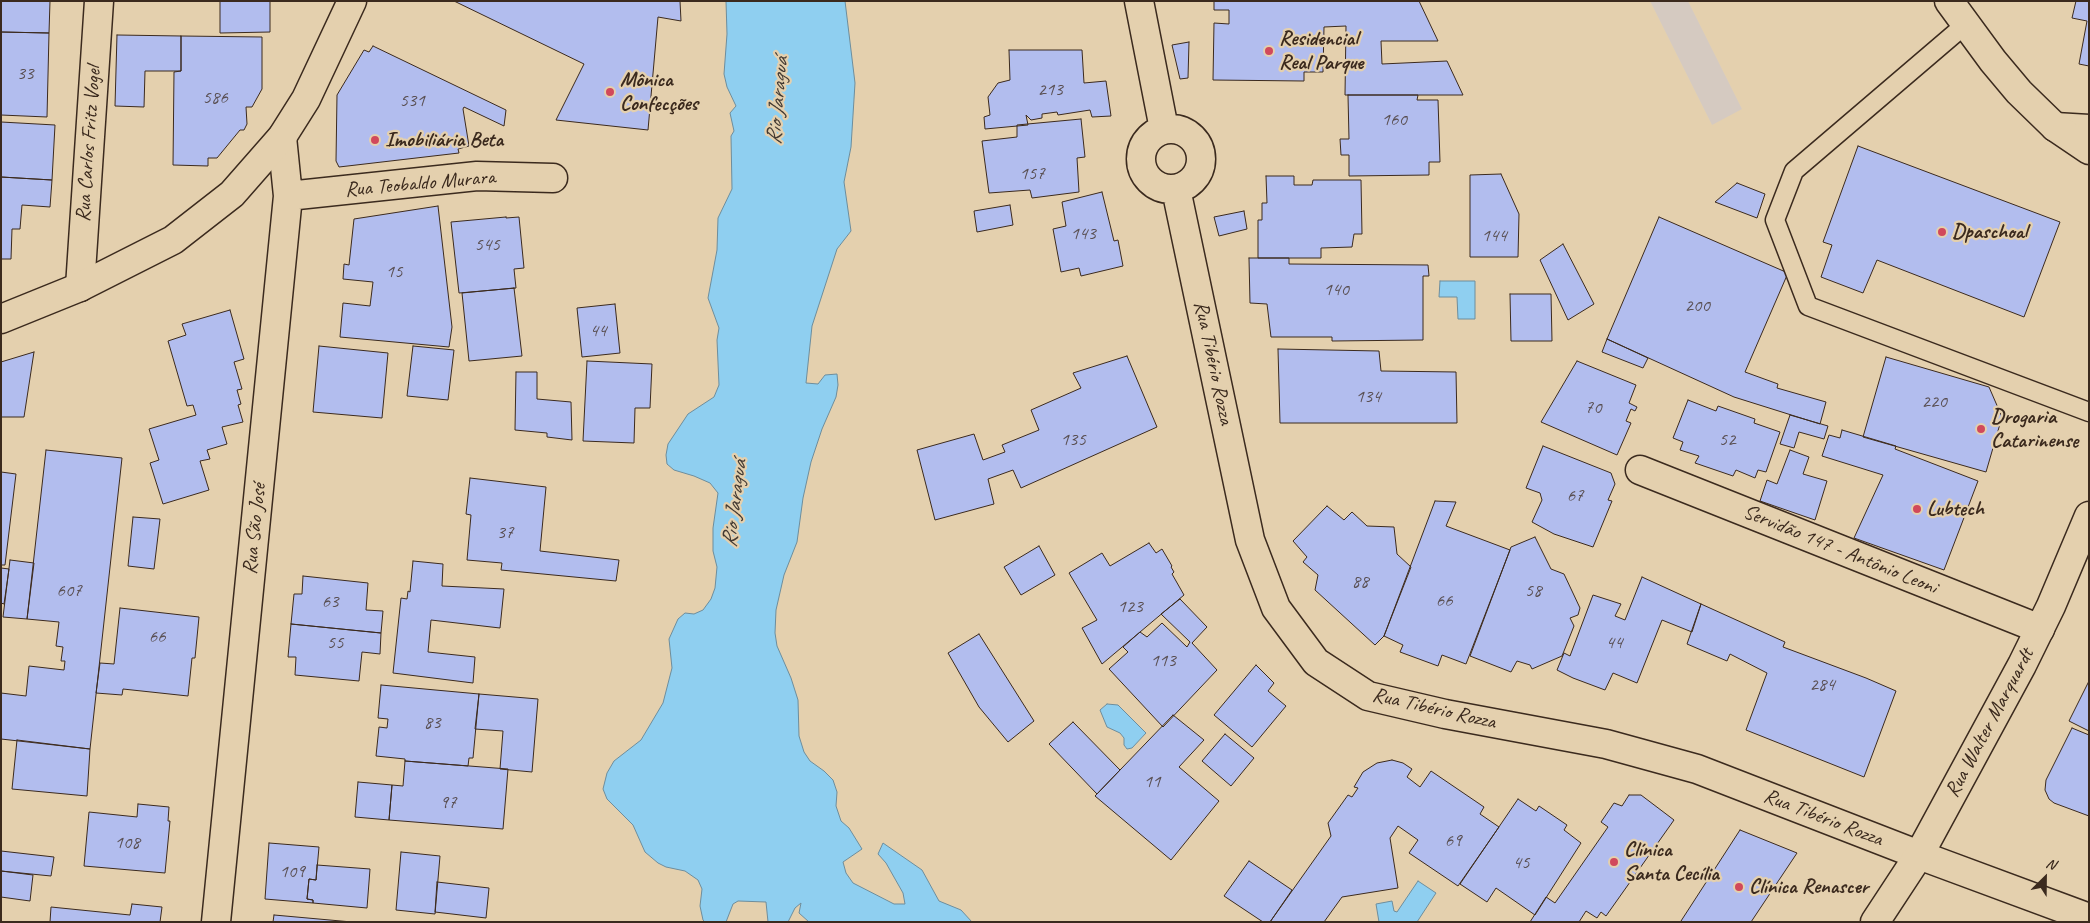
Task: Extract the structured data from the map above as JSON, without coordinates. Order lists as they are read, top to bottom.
{
  "streets": {
    "street": [
      "Rua Carlos Fritz Vogel",
      "Rua Teobaldo Murara",
      "Rua Tibério Rozza",
      "Rua São José",
      "Servidão 147 - Antônio Leoni",
      "Rua Walter Marquardt"
    ]
  },
  "crossings": [
    ["Rua Teobaldo Murara", "Rua São José"],
    ["Rua Tibério Rozza", "Rua Walter Marquardt"],
    ["Servidão 147 - Antônio Leoni", "Rua Walter Marquardt"]
  ],
  "water": ["Rio Jaraguá"],
  "places": [
    "Residencial Real Parque",
    "Mônica Confecções",
    "Imobiliária Beta",
    "Dpaschoal",
    "Drogaria Catarinense",
    "Lubtech",
    "Clínica Santa Cecília",
    "Clínica Renascer"
  ],
  "house_numbers": [
    "33",
    "213",
    "586",
    "531",
    "160",
    "157",
    "143",
    "144",
    "545",
    "15",
    "140",
    "200",
    "44",
    "134",
    "220",
    "70",
    "135",
    "52",
    "67",
    "37",
    "88",
    "607",
    "58",
    "66",
    "63",
    "123",
    "66",
    "55",
    "44",
    "113",
    "284",
    "83",
    "11",
    "97",
    "69",
    "108",
    "45",
    "109"
  ],
  "north": "top right"
}
